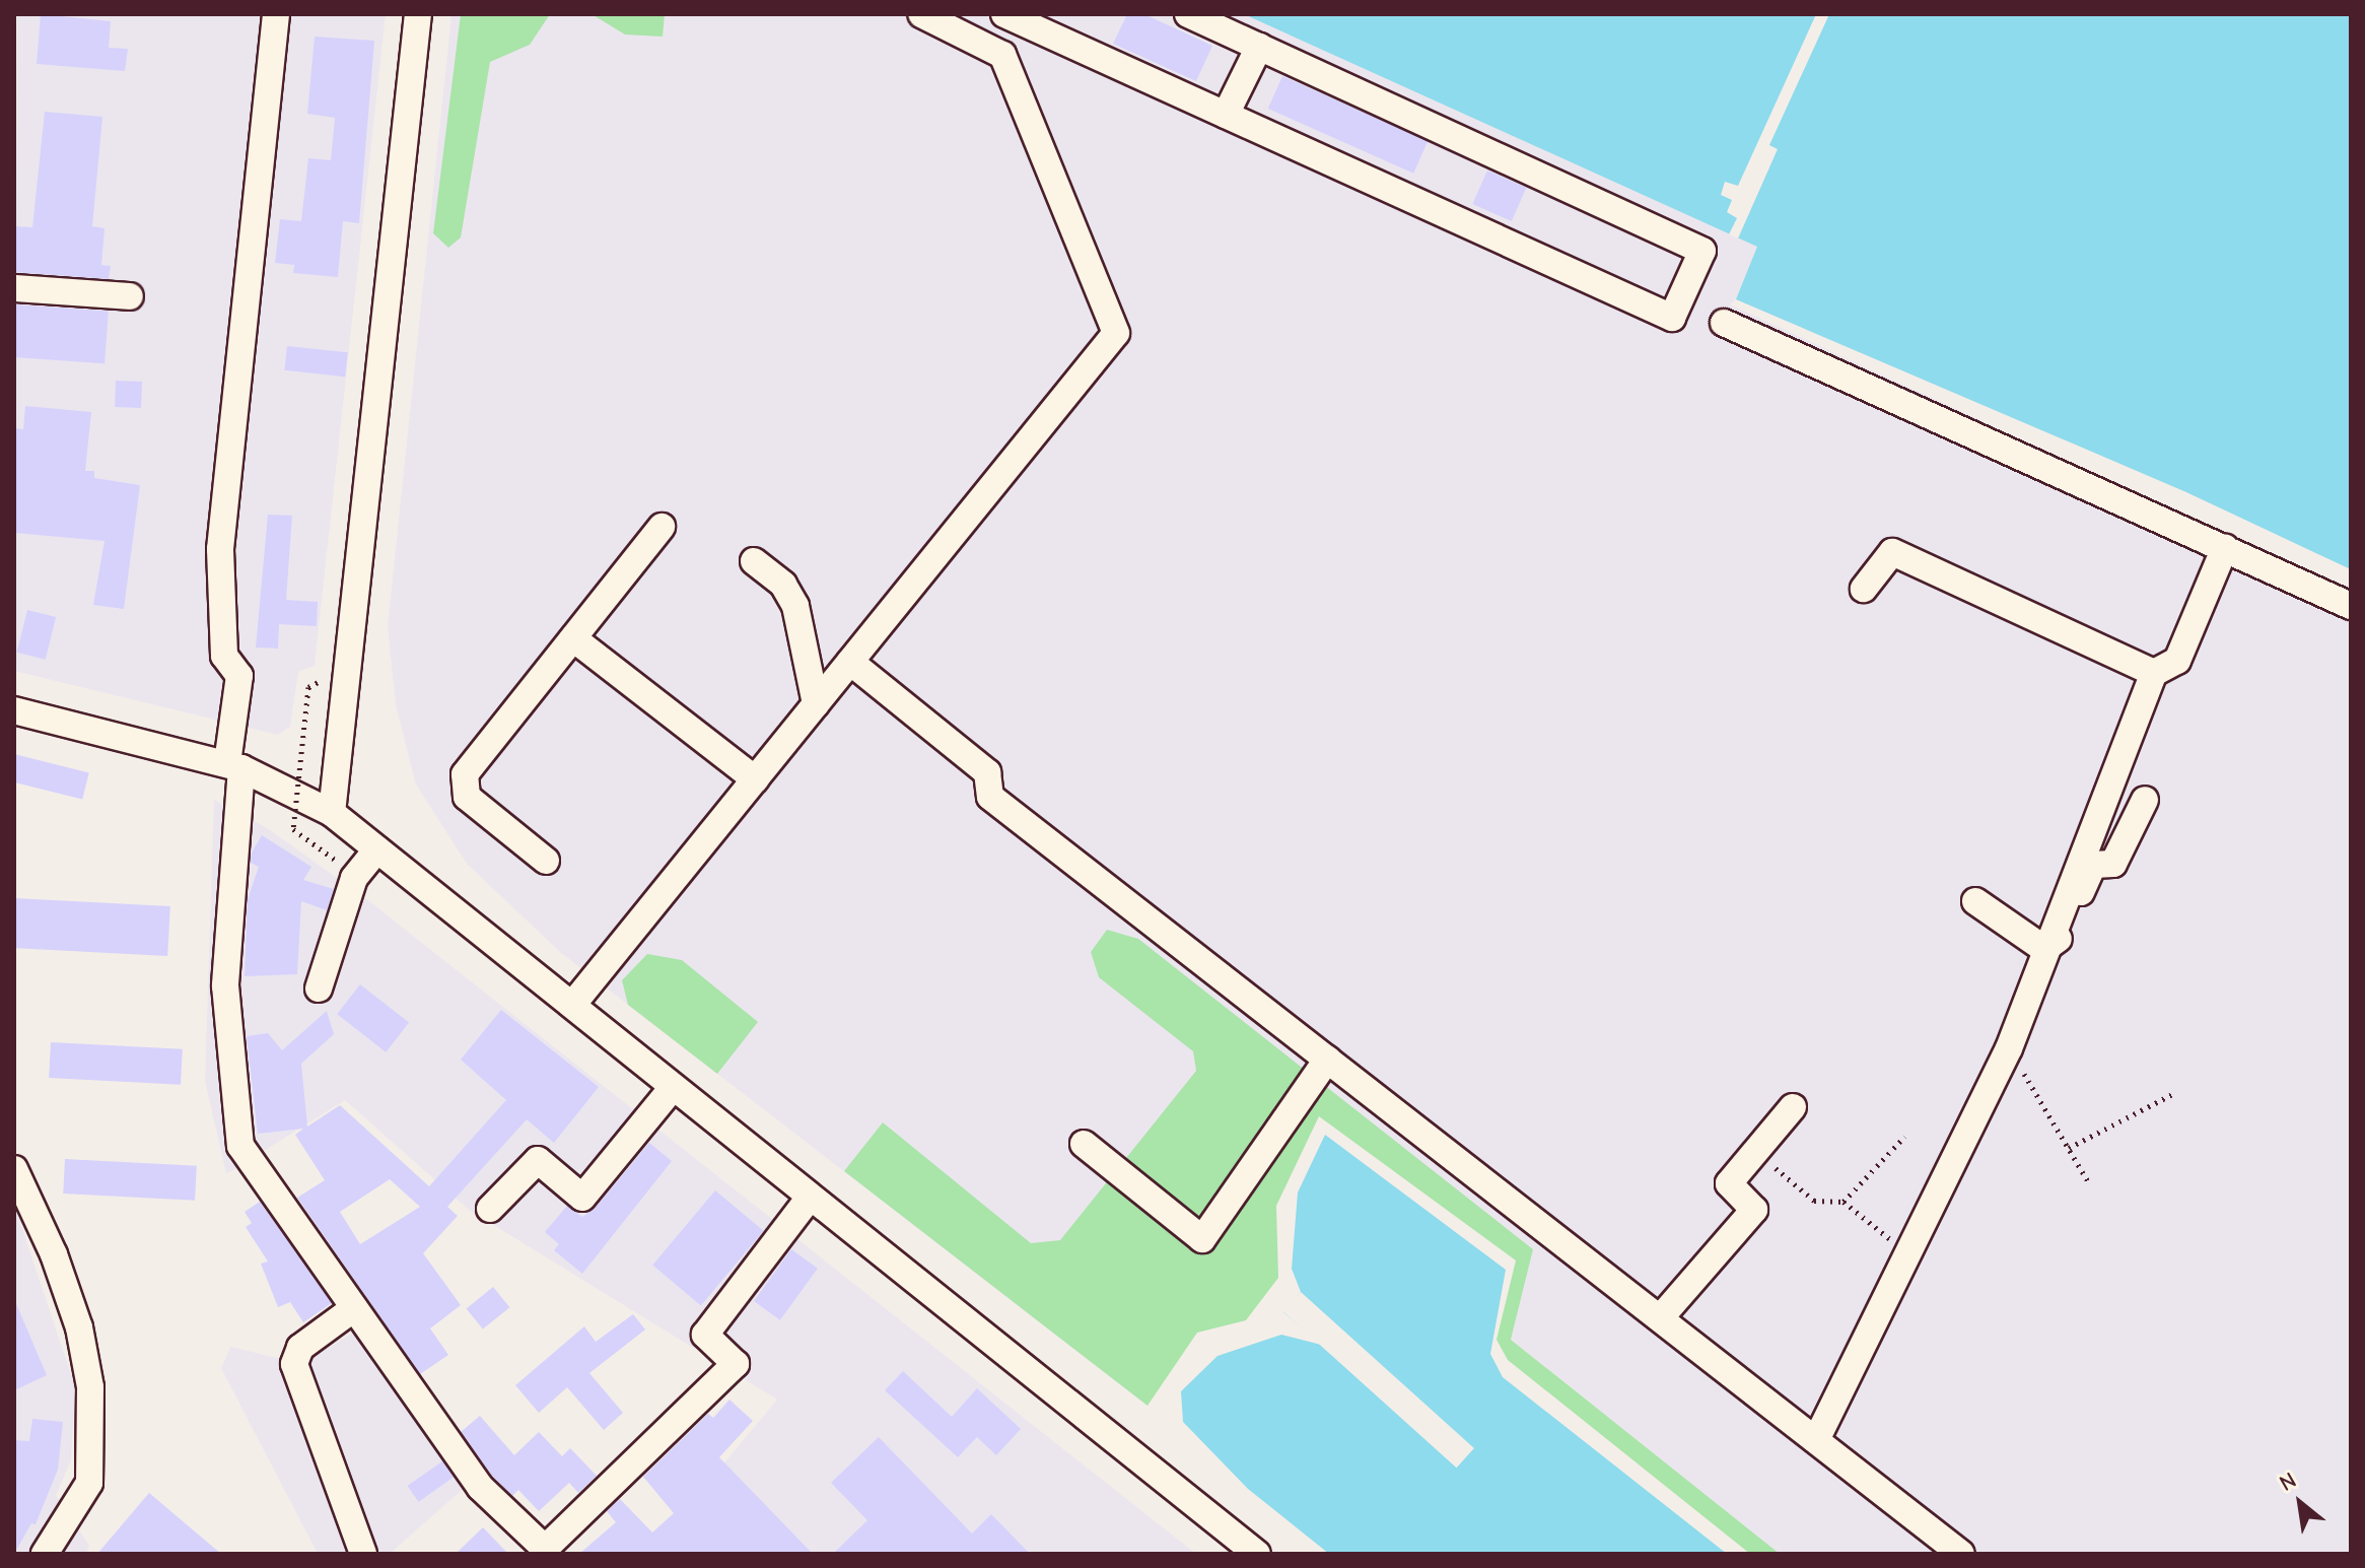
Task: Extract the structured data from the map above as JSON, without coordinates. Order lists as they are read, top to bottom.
{
  "north": "top left"
}
